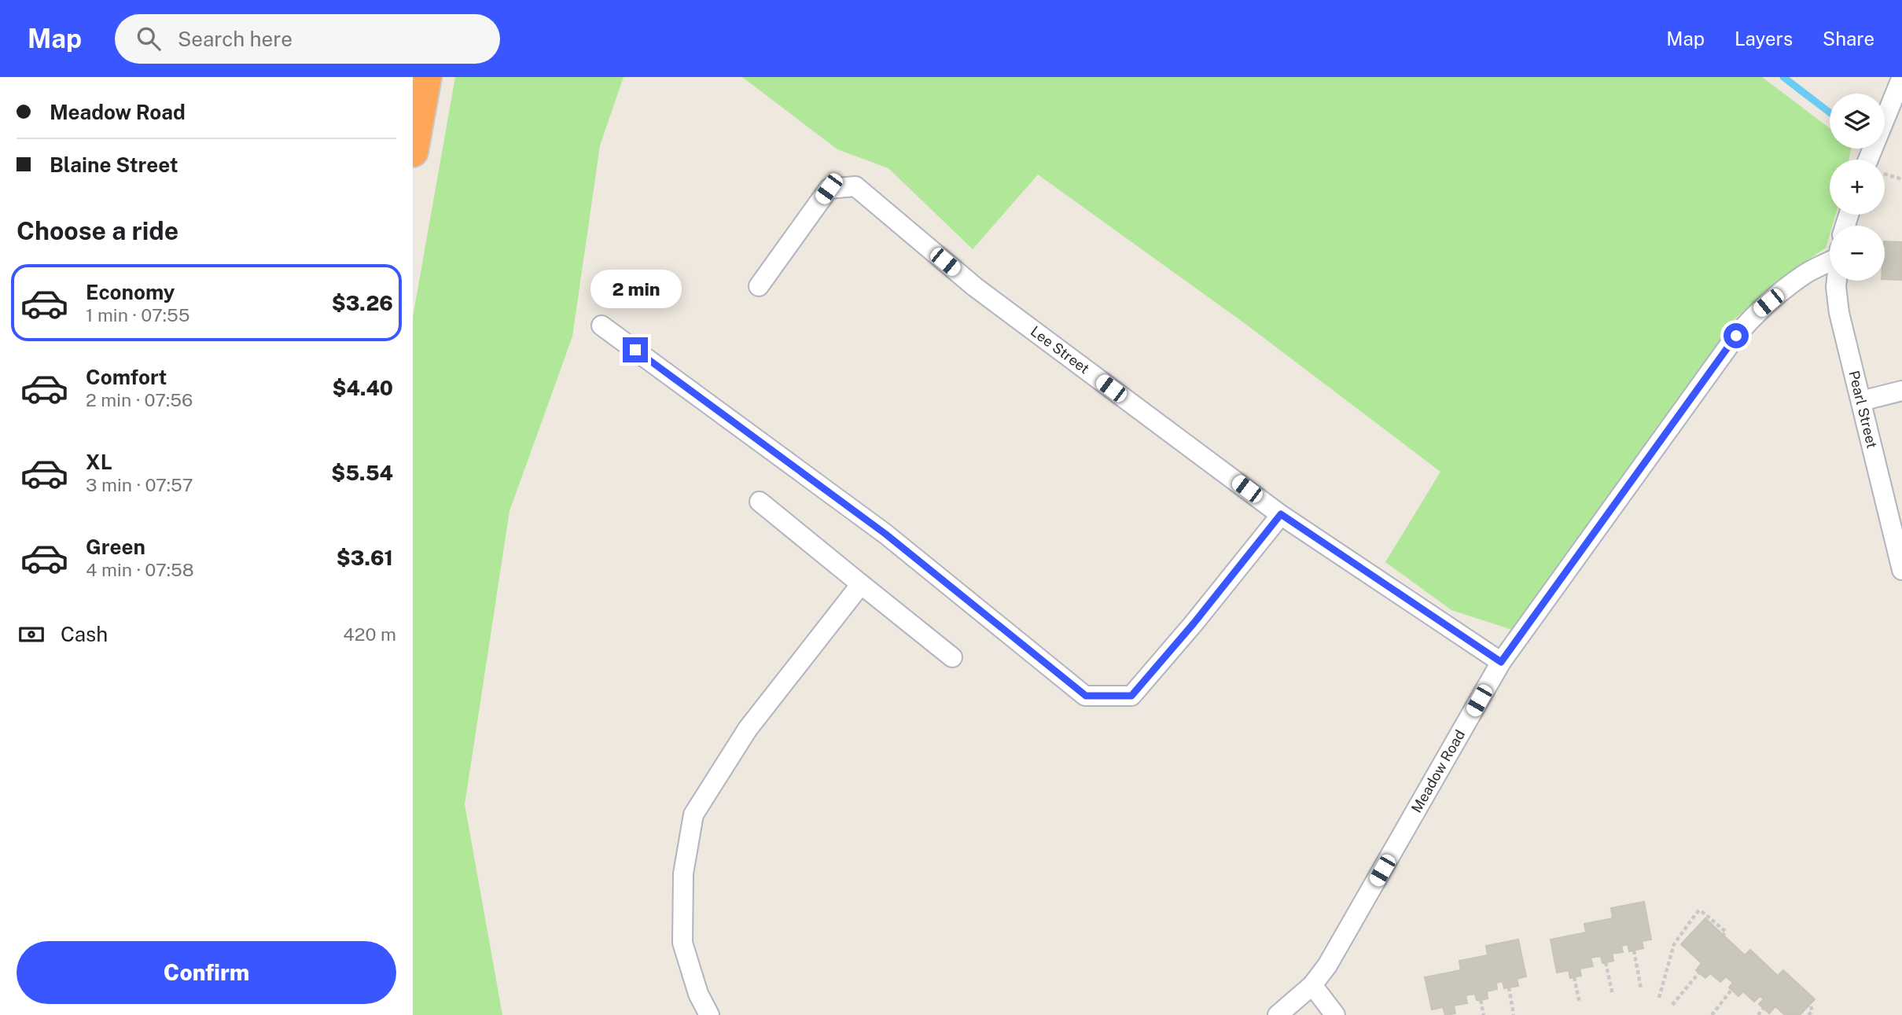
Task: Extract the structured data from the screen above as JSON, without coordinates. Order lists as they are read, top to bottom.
{
  "streets": {
    "street": ["Lee Street", "Pearl Street", "Meadow Road"]
  },
  "crossings": [
    ["Lee Street", "Meadow Road"]
  ],
  "page": {
    "header": "Map",
    "search": "Search here",
    "nav": ["Map", "Layers", "Share"],
    "banner": ["Meadow Road", "Blaine Street"],
    "map_buttons": ["+", "−"],
    "heading": "Choose a ride",
    "list": [
      {
        "name": "Economy",
        "note": "1 min · 07:55",
        "value": "$3.26"
      },
      {
        "name": "Comfort",
        "note": "2 min · 07:56",
        "value": "$4.40"
      },
      {
        "name": "XL",
        "note": "3 min · 07:57",
        "value": "$5.54"
      },
      {
        "name": "Green",
        "note": "4 min · 07:58",
        "value": "$3.61"
      }
    ],
    "bubble": "2 min",
    "pay": ["Cash", "420 m"],
    "buttons": "Confirm"
  }
}
